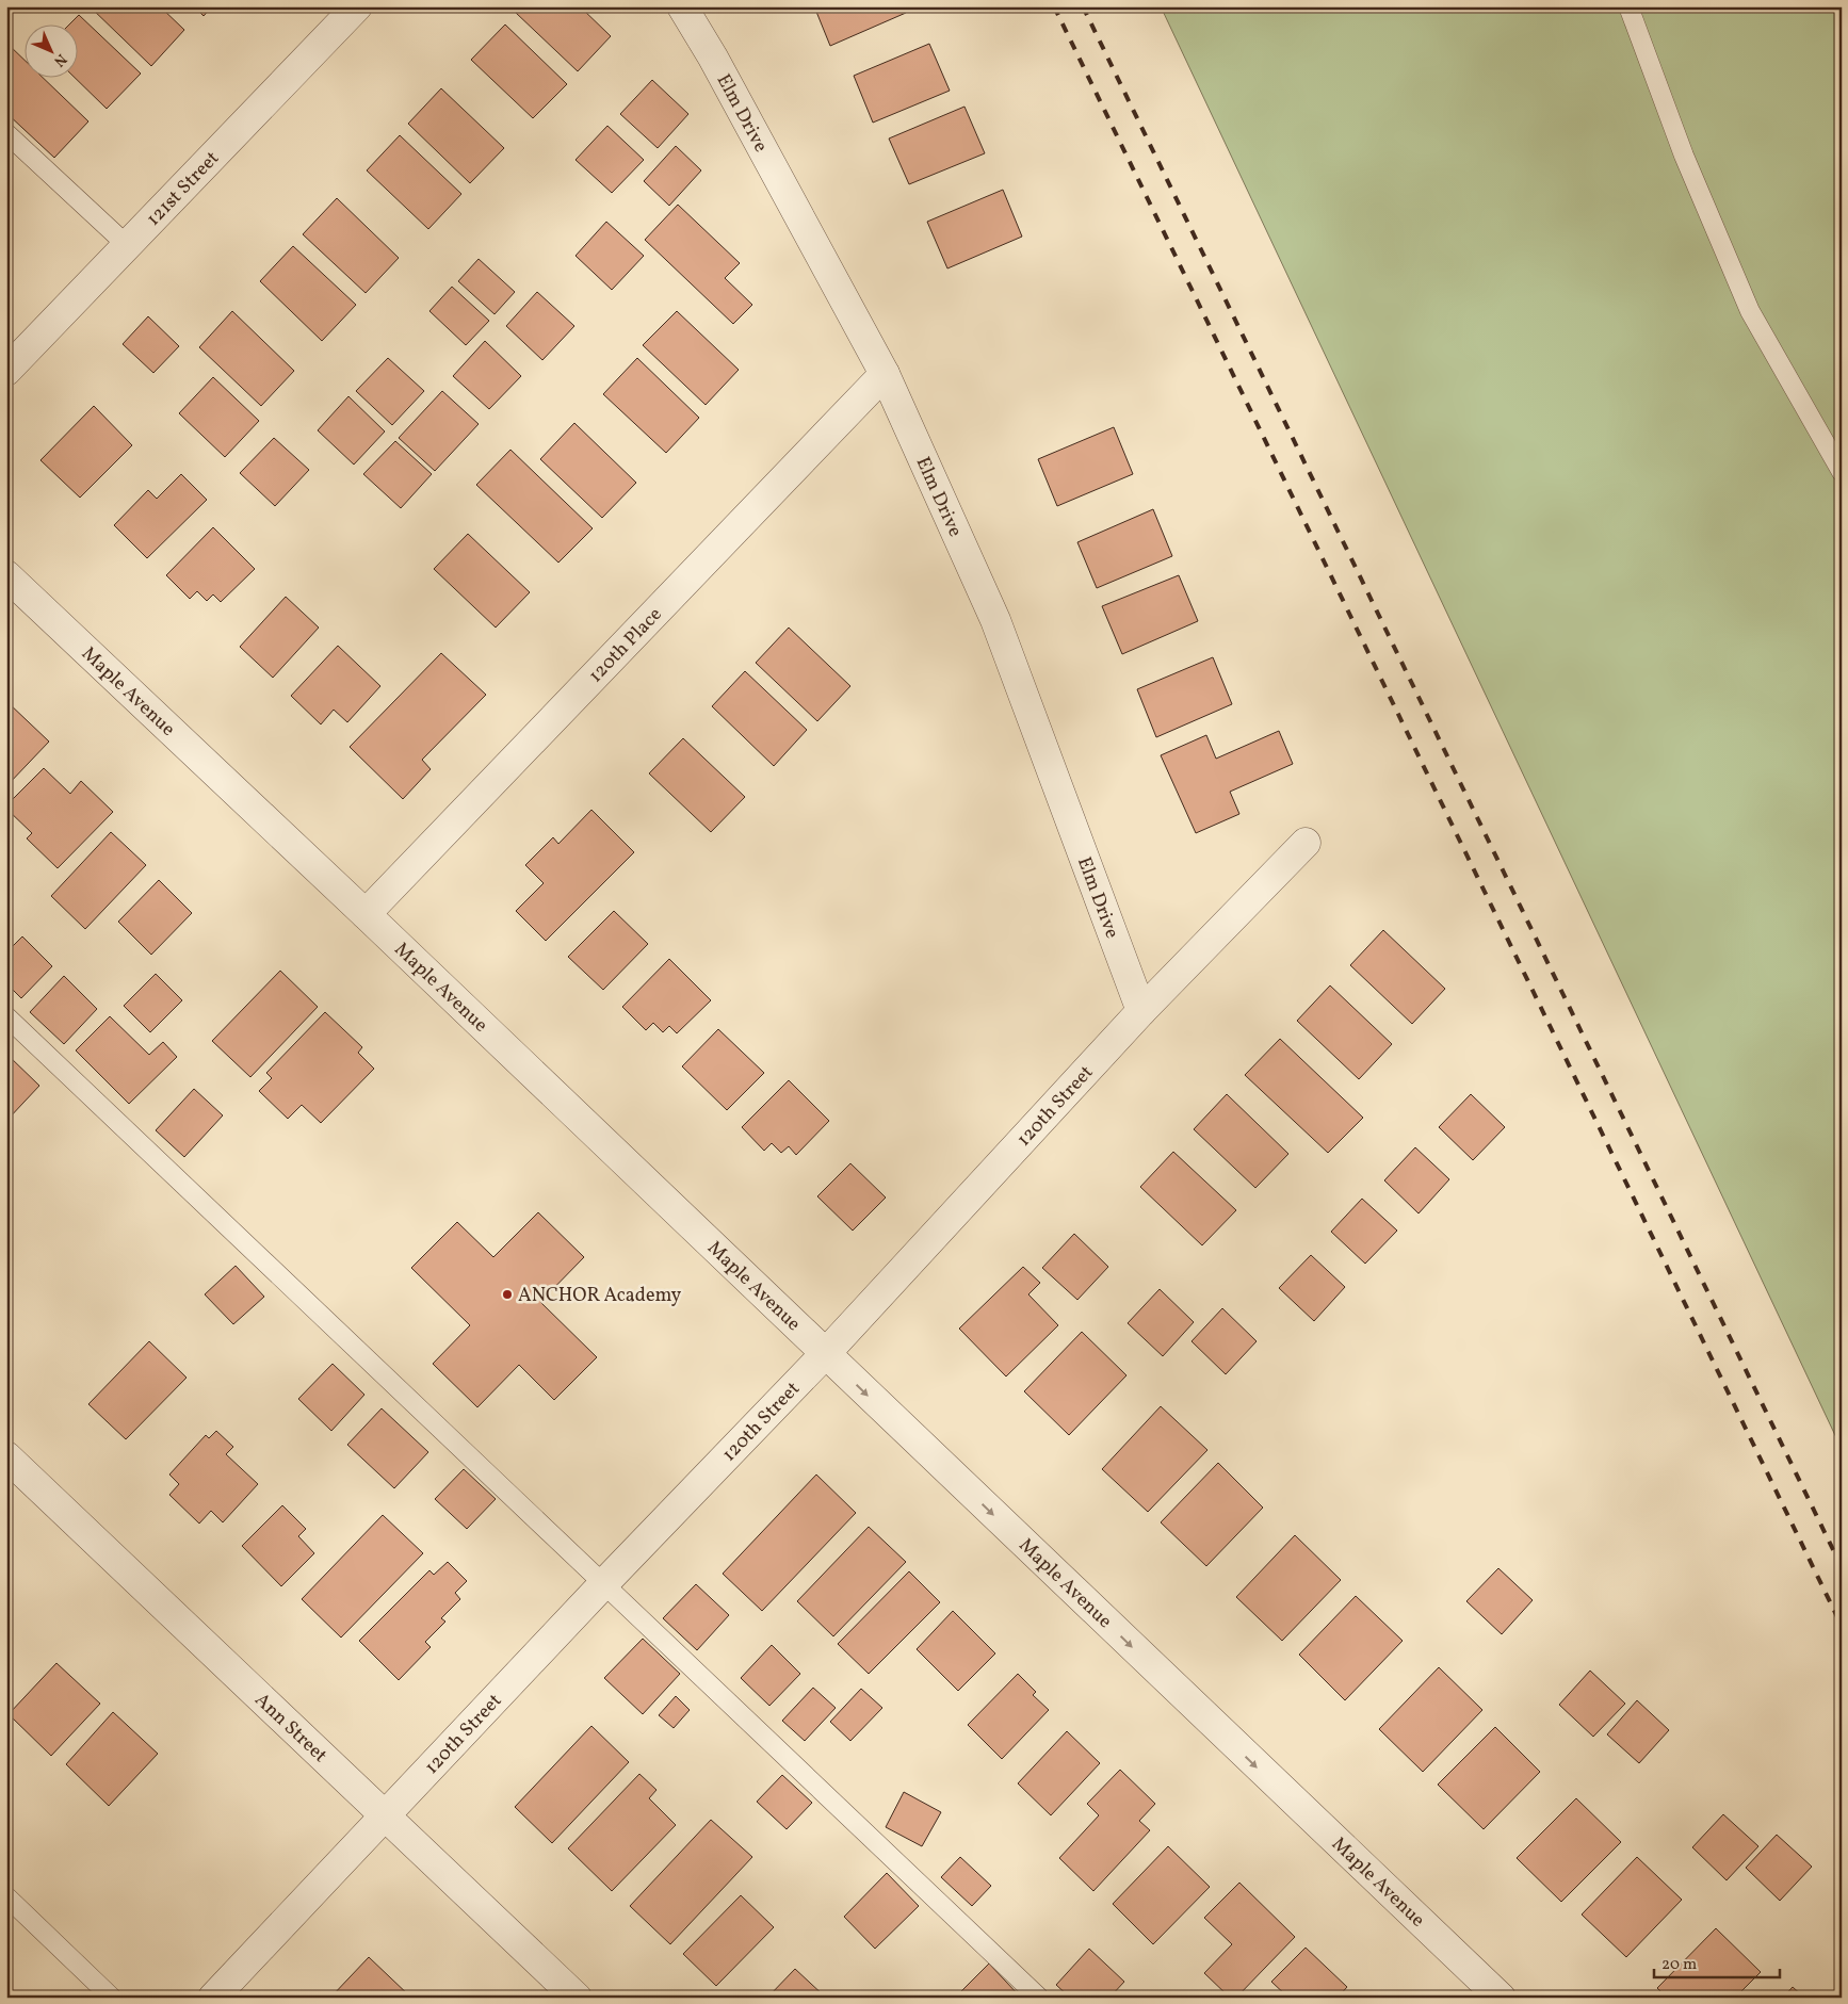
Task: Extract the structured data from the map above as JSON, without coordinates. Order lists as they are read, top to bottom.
{
  "streets": {
    "street": [
      "Elm Drive",
      "121st Street",
      "120th Place",
      "Maple Avenue",
      "120th Street",
      "Ann Street"
    ]
  },
  "crossings": [
    ["Elm Drive", "120th Place"],
    ["Elm Drive", "120th Street"],
    ["120th Place", "Maple Avenue"],
    ["Maple Avenue", "120th Street"],
    ["120th Street", "Ann Street"]
  ],
  "one_way": ["Maple Avenue"],
  "places": ["ANCHOR Academy"],
  "scale_bar": "20 m",
  "north": "bottom right"
}
